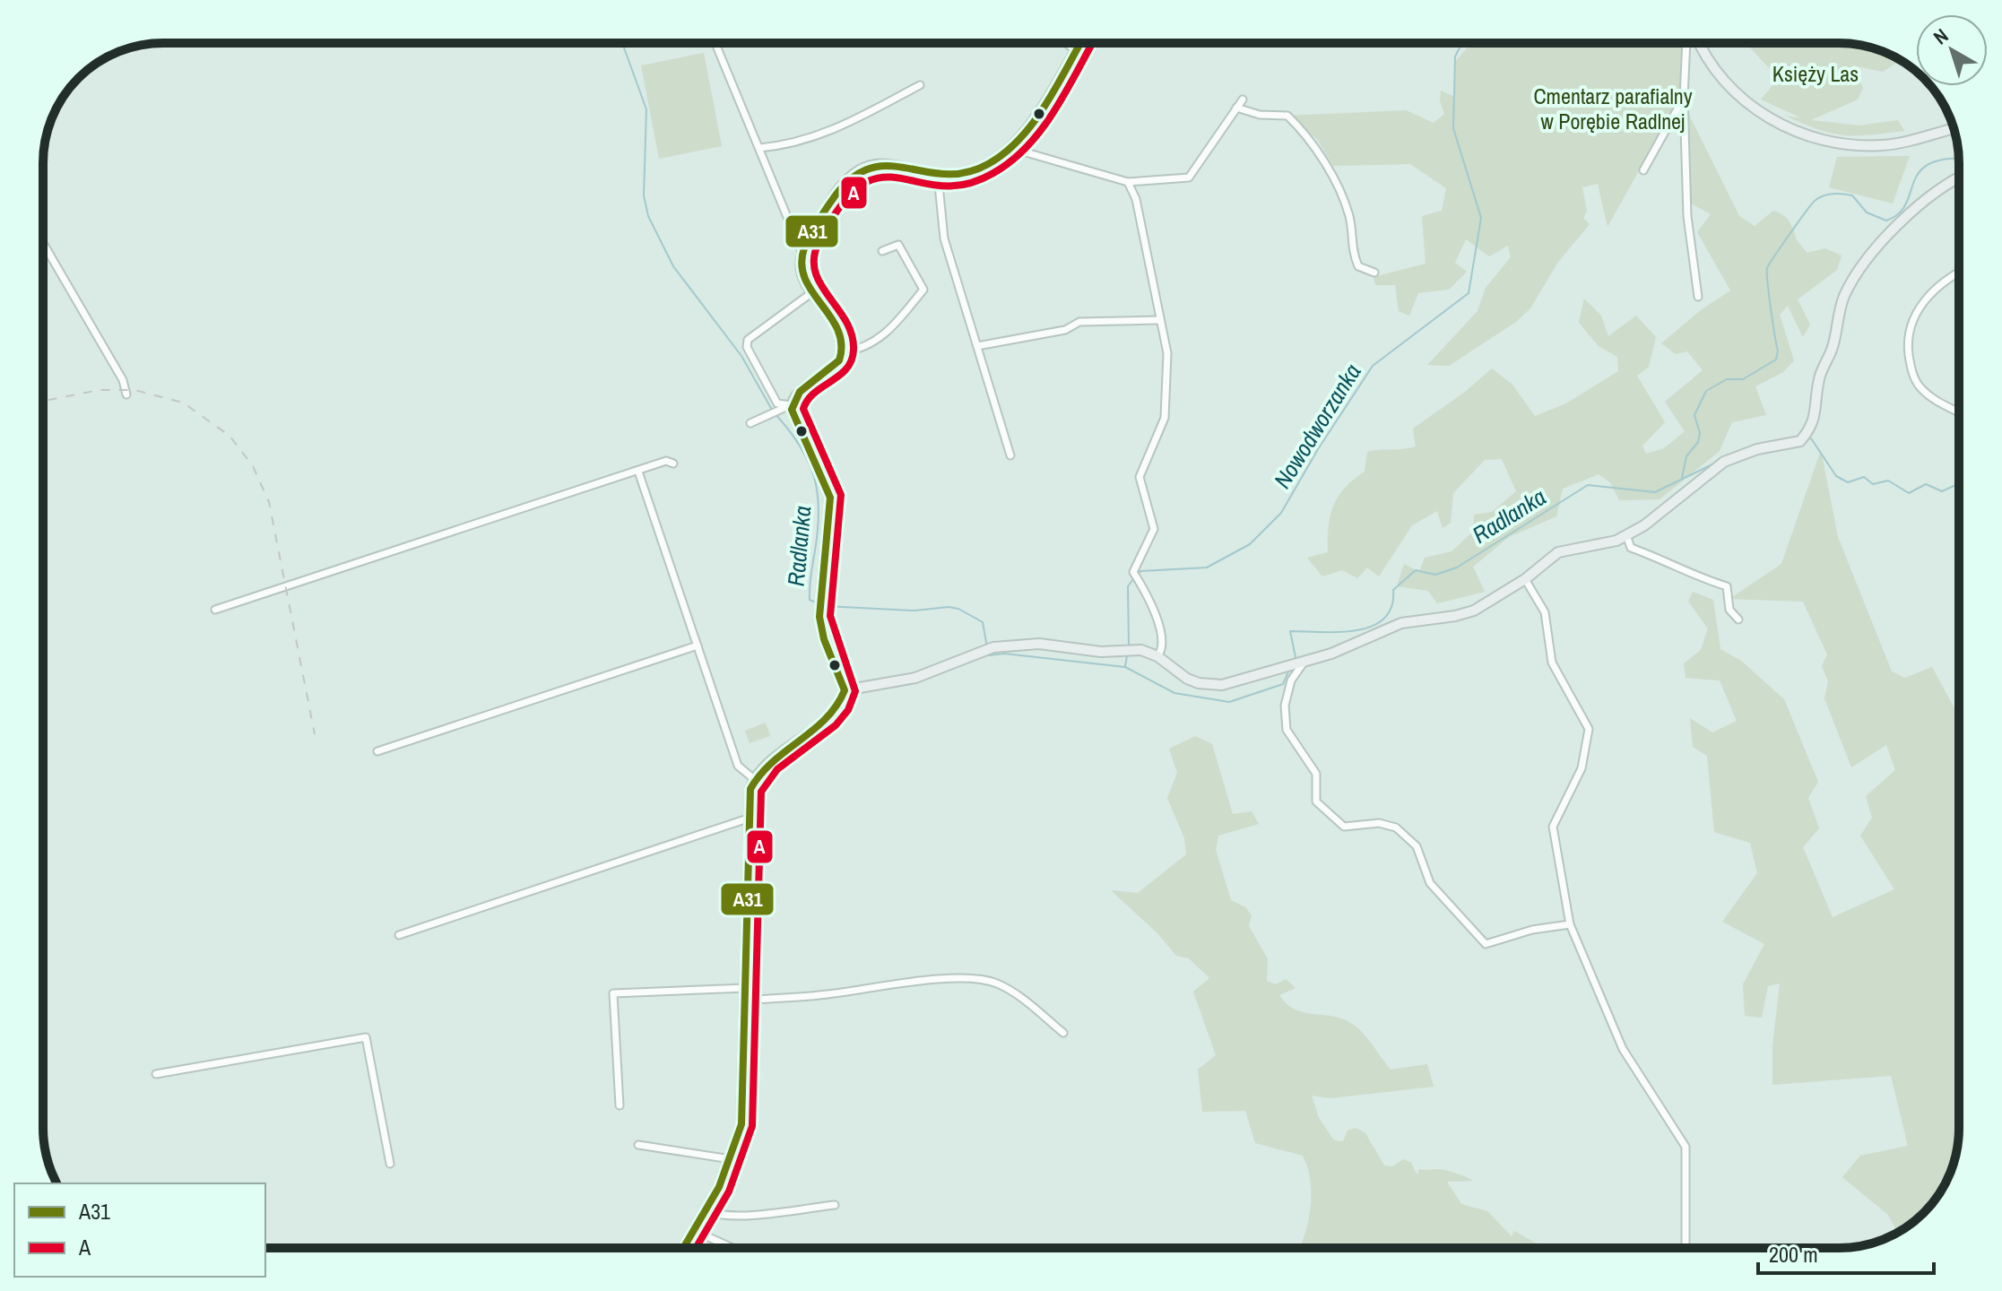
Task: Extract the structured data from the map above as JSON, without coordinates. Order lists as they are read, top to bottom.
{
  "water": ["Nowodworzanka", "Radlanka"],
  "parks": ["Księży Las", "Cmentarz parafialny w Porębie Radlnej"],
  "lines": ["transit line A31", "transit line A"],
  "legend": ["A31", "A"],
  "scale_bar": "200 m",
  "north": "top left"
}
